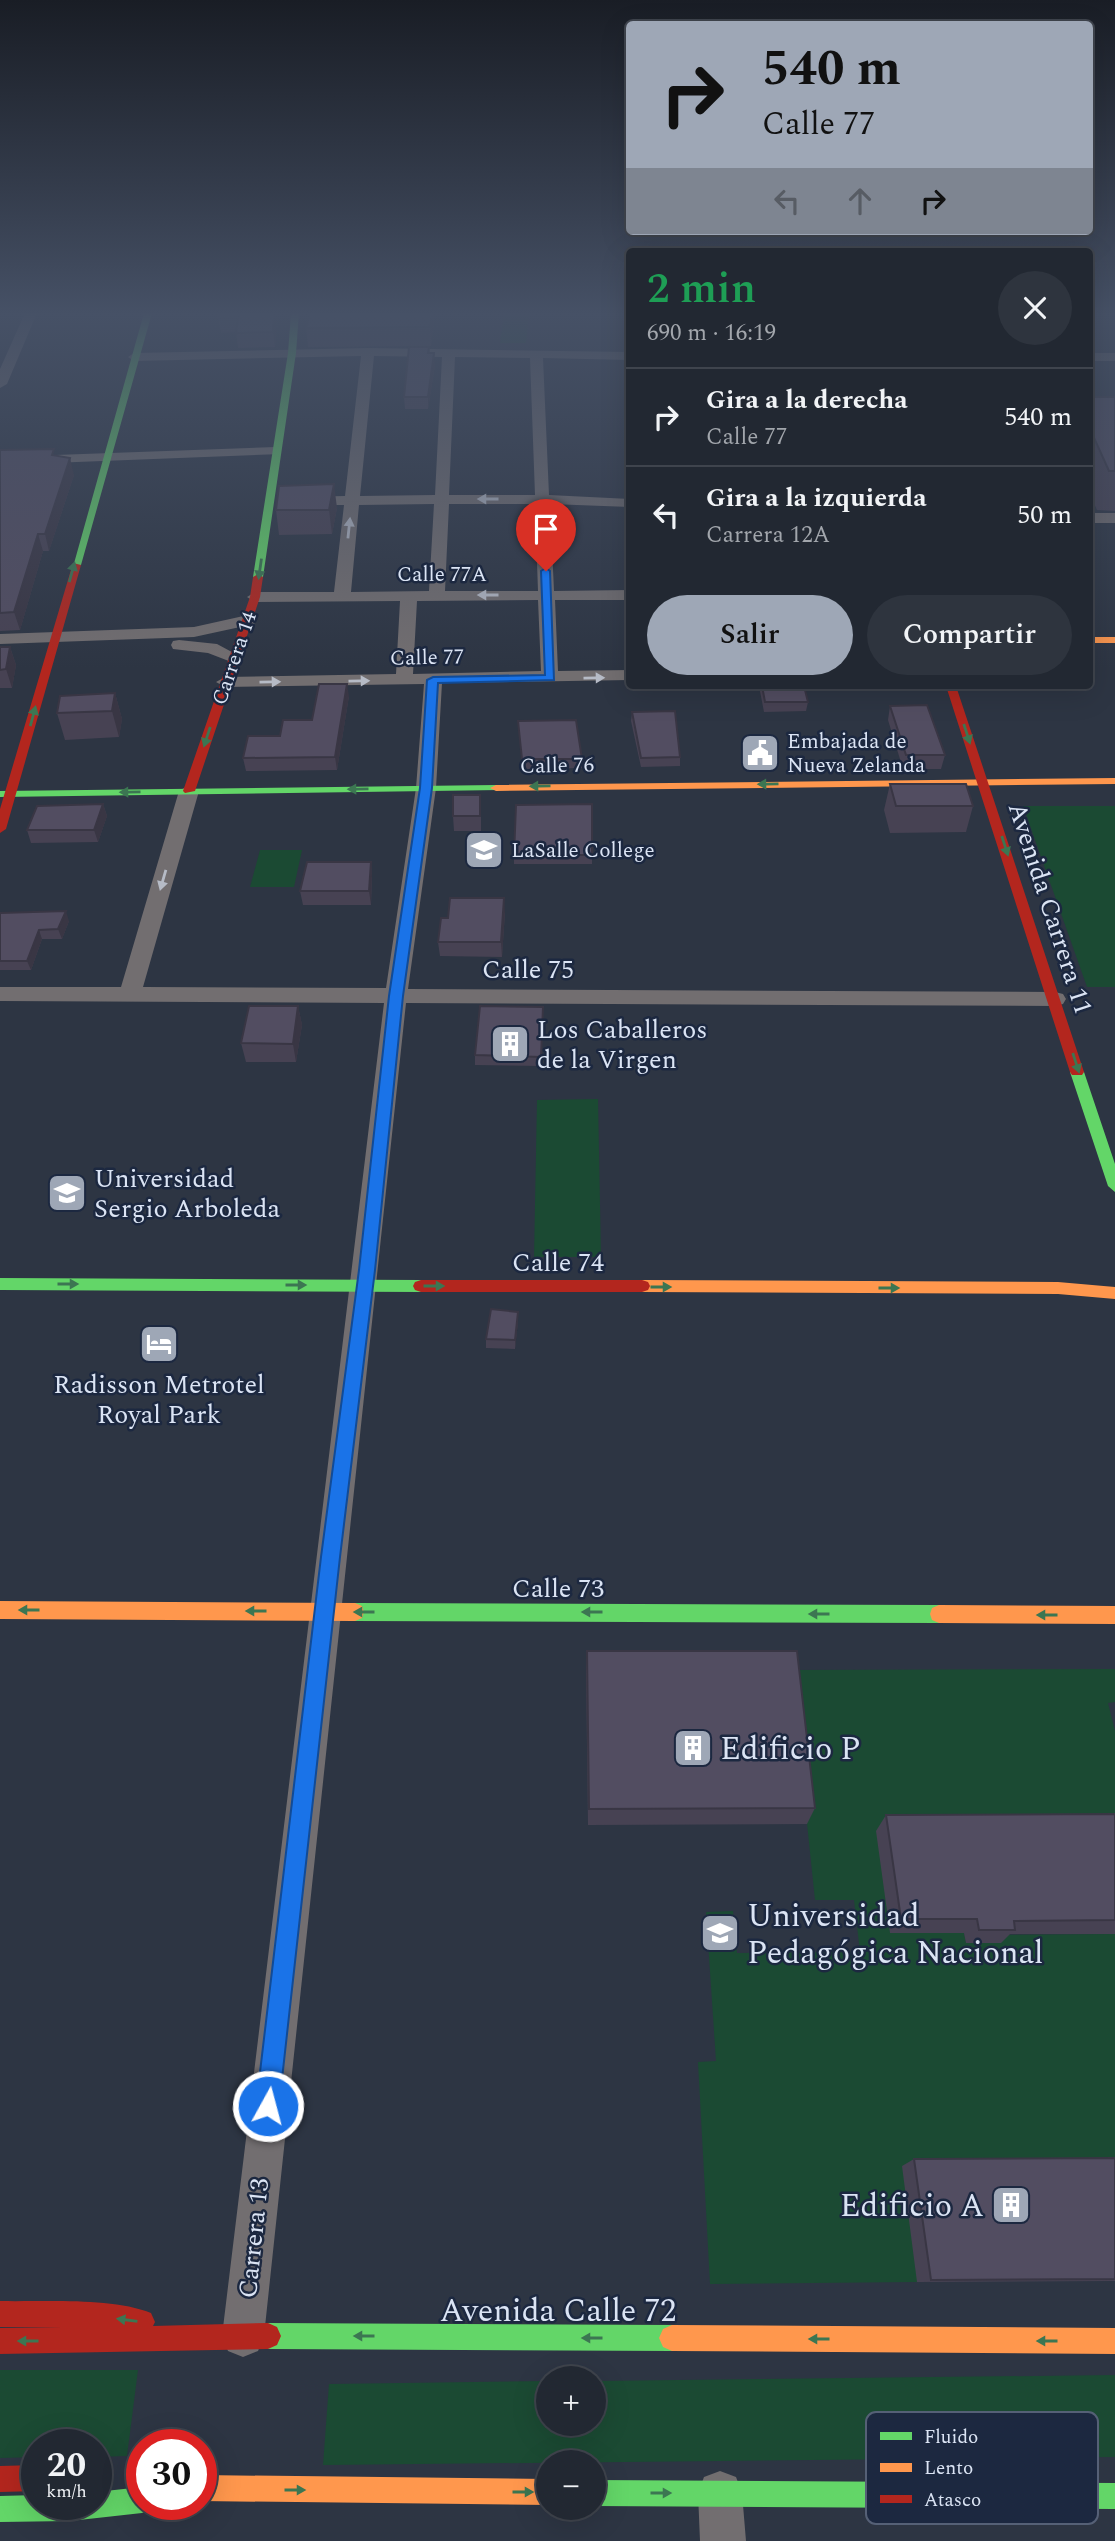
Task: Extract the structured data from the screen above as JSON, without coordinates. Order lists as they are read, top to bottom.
{
  "streets": {
    "main road": [
      "Carrera 14",
      "Calle 76",
      "Avenida Carrera 11",
      "Calle 74",
      "Calle 73",
      "Avenida Calle 72"
    ],
    "street": [
      "Calle 77A",
      "Calle 77",
      "Calle 75",
      "Carrera 13"
    ]
  },
  "crossings": [
    ["Calle 77A", "Carrera 14"],
    ["Calle 77", "Carrera 14"],
    ["Calle 77", "Carrera 13"],
    ["Carrera 14", "Calle 76"],
    ["Carrera 14", "Calle 75"],
    ["Calle 76", "Avenida Carrera 11"],
    ["Calle 76", "Carrera 13"],
    ["Avenida Carrera 11", "Calle 75"],
    ["Calle 75", "Carrera 13"],
    ["Calle 74", "Carrera 13"],
    ["Calle 73", "Carrera 13"],
    ["Carrera 13", "Avenida Calle 72"]
  ],
  "one_way": [
    "Carrera 14",
    "Calle 76",
    "Avenida Carrera 11",
    "Calle 74",
    "Calle 73",
    "Avenida Calle 72"
  ],
  "places": {
    "public building": ["Embajada de Nueva Zelanda"],
    "school or university": ["LaSalle College", "Universidad Sergio Arboleda", "Universidad Pedagógica Nacional"],
    "building": ["Los Caballeros de la Virgen", "Edificio P", "Edificio A"],
    "hotel": ["Radisson Metrotel Royal Park"]
  },
  "legend": ["Fluido", "Lento", "Atasco"],
  "page": {
    "turn": ["540 m", "Calle 77"],
    "heading": ["2 min", "690 m · 16:19"],
    "list": [
      {
        "name": "Gira a la derecha",
        "note": "Calle 77",
        "value": "540 m"
      },
      {
        "name": "Gira a la izquierda",
        "note": "Carrera 12A",
        "value": "50 m"
      }
    ],
    "buttons": ["Salir", "Compartir"],
    "map_buttons": ["+", "−"],
    "speed": "20 km/h",
    "limit": "30"
  }
}
